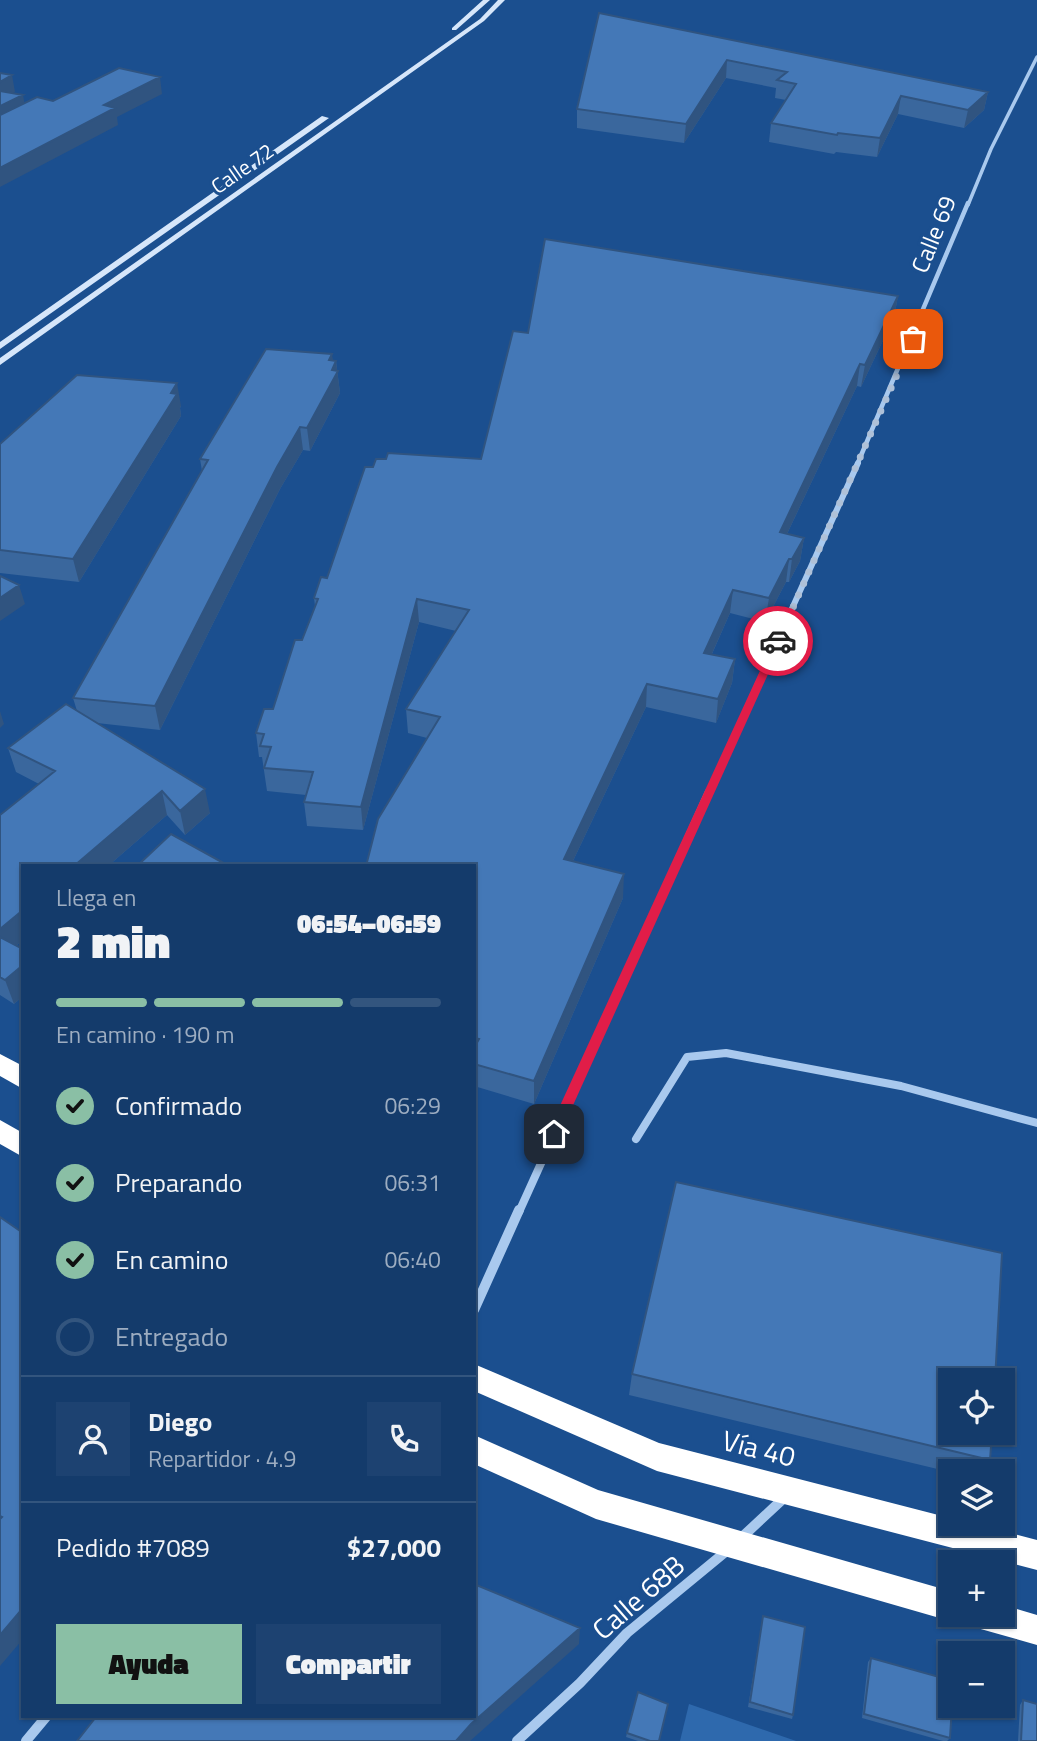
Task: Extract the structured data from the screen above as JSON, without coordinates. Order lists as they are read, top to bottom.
{
  "streets": {
    "highway": ["Vía 40"],
    "main road": ["Calle 72"],
    "street": ["Calle 69", "Calle 68B"]
  },
  "crossings": [
    ["Vía 40", "Calle 68B"]
  ],
  "page": {
    "heading": ["2 min", "Llega en", "06:54–06:59"],
    "panel": [
      "Diego",
      "Repartidor · 4.9",
      "Pedido #7089",
      "$27,000"
    ],
    "bar": "En camino · 190 m",
    "list": [
      ["Confirmado", "06:29"],
      ["Preparando", "06:31"],
      ["En camino", "06:40"],
      "Entregado"
    ],
    "map_buttons": ["+", "−"],
    "buttons": ["Ayuda", "Compartir"]
  }
}
